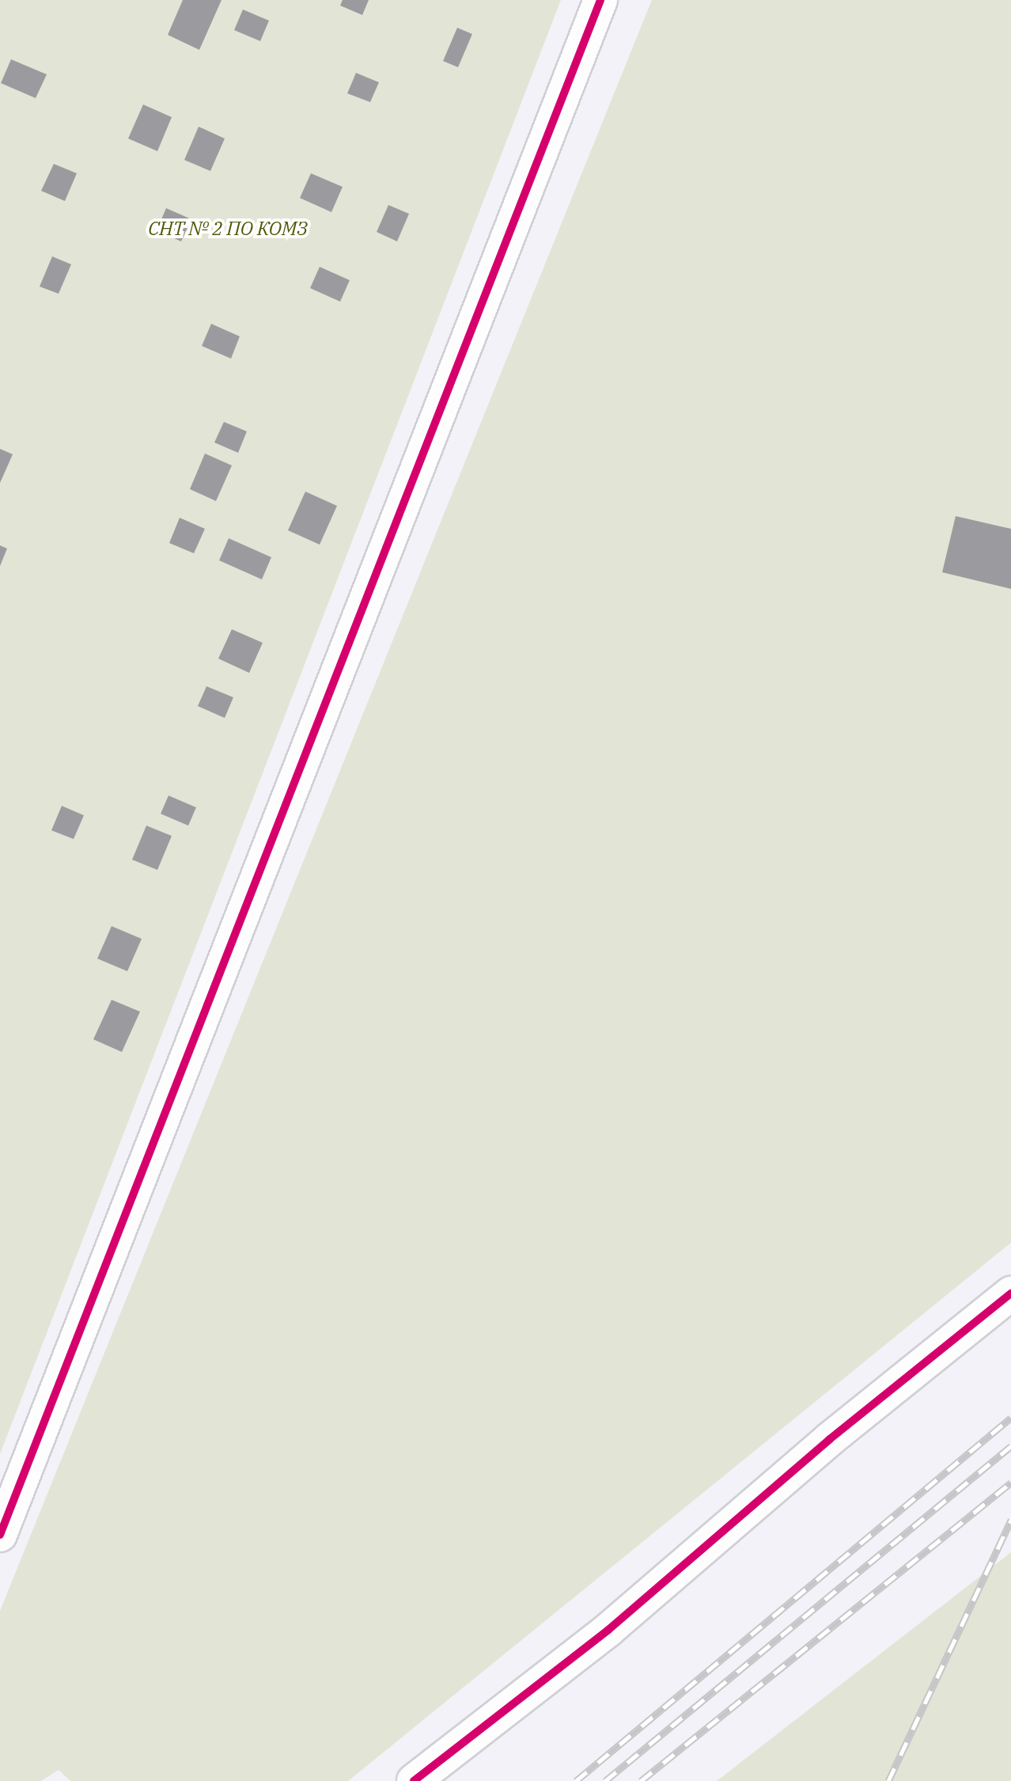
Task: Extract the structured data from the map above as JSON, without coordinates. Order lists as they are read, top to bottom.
{
  "parks": ["СНТ № 2 ПО КОМЗ"]
}
